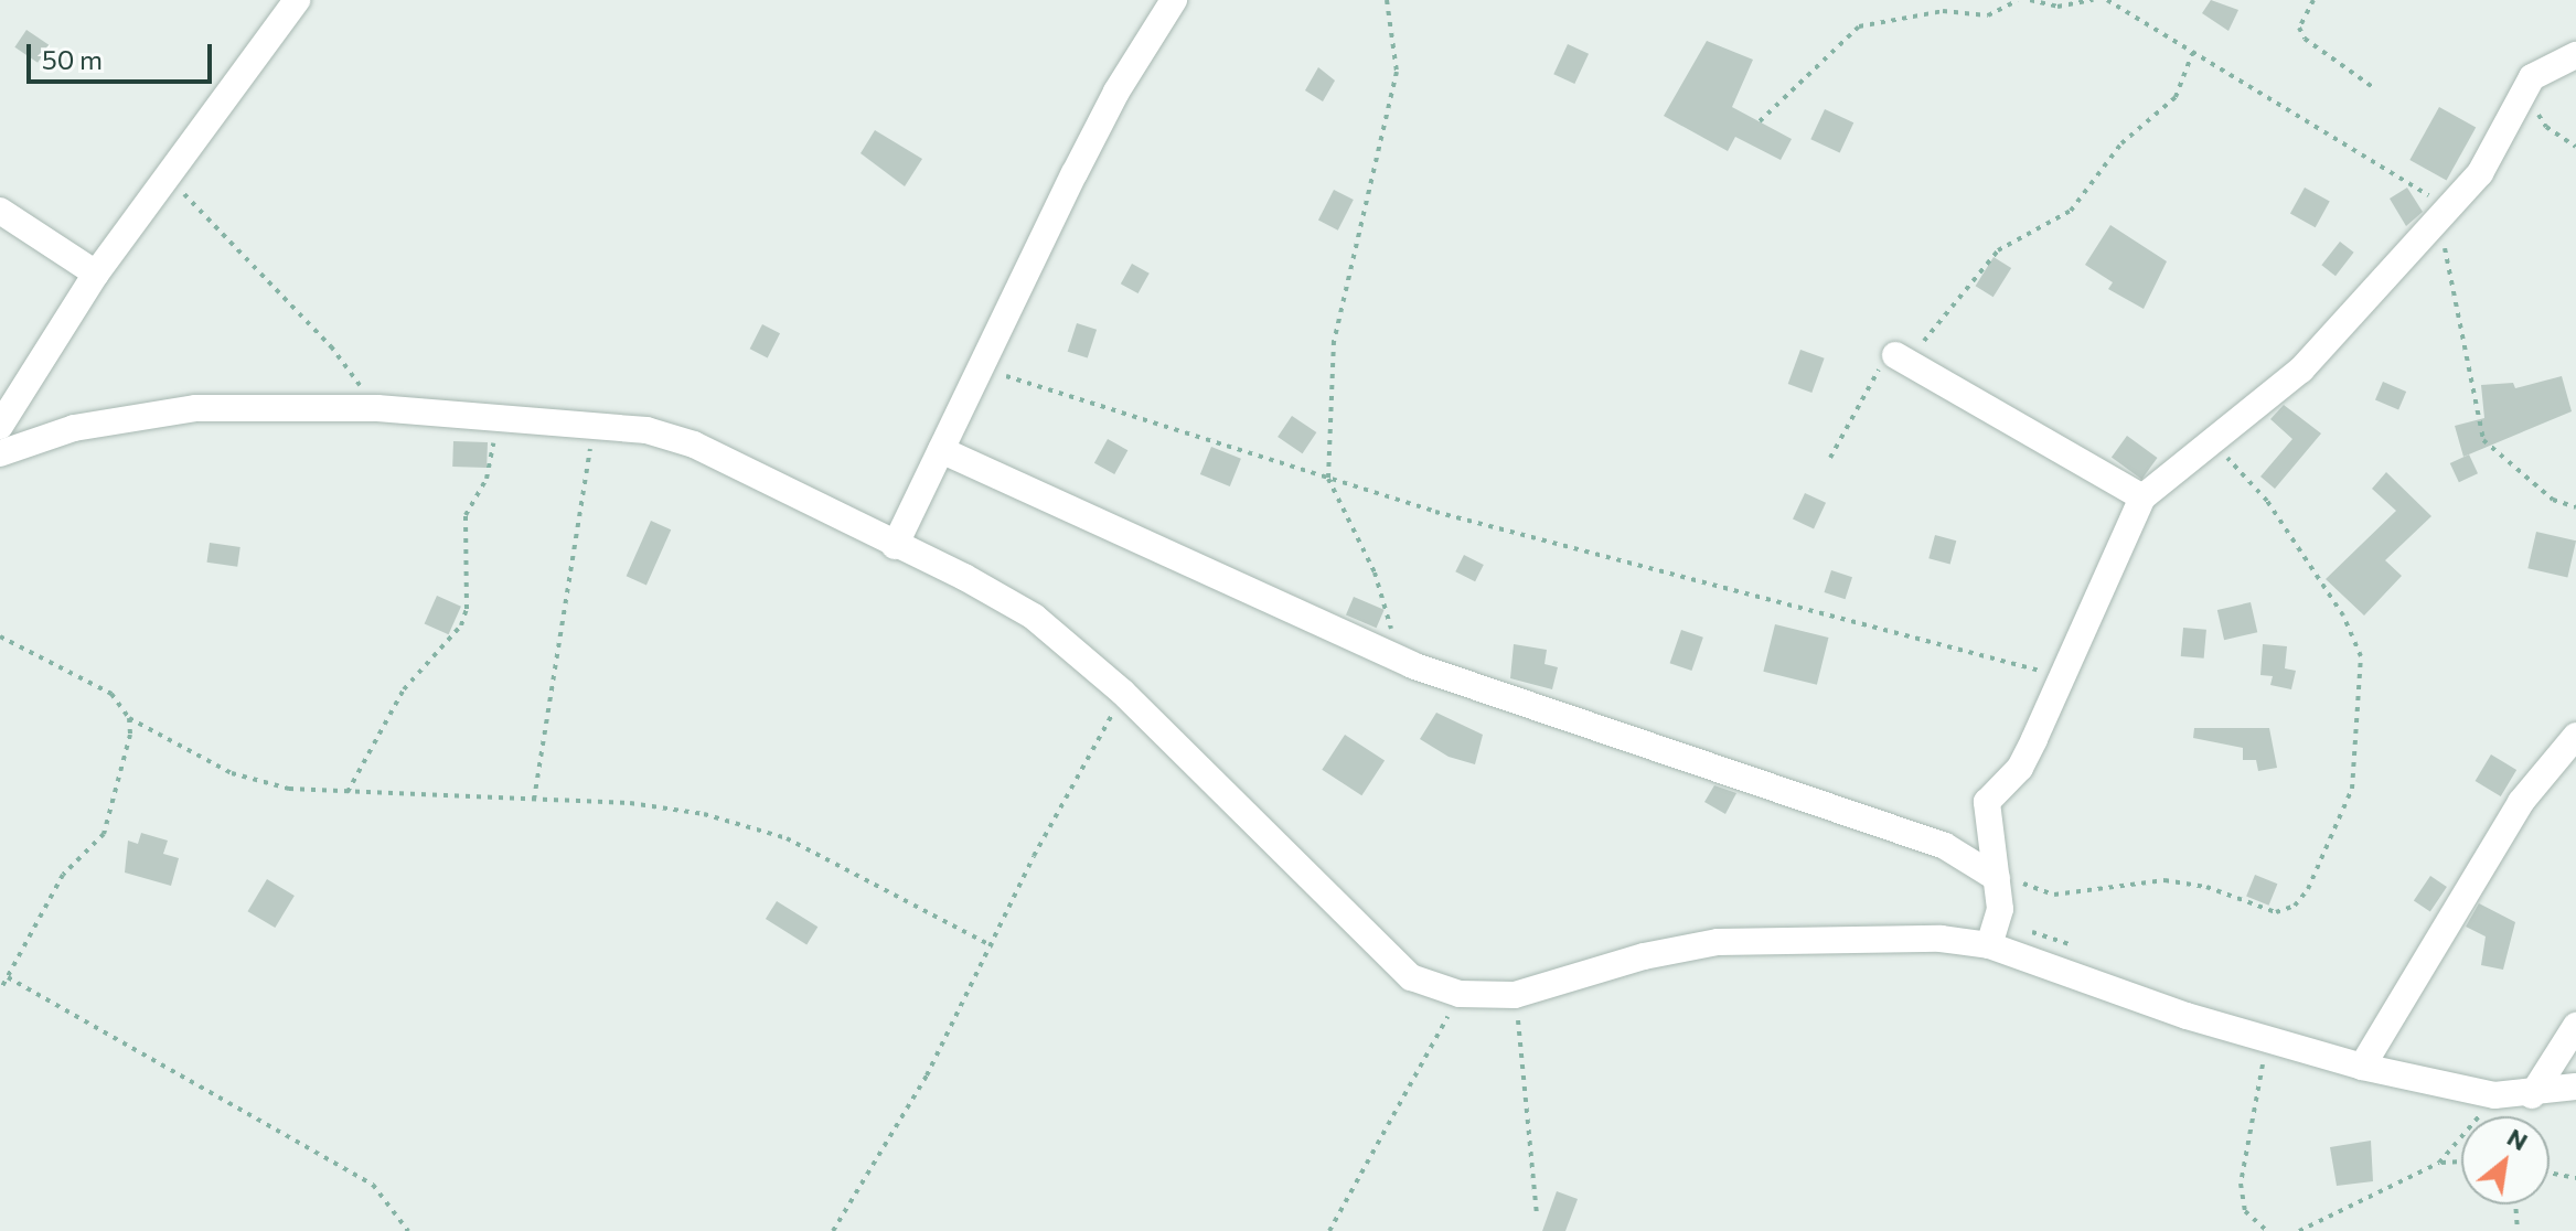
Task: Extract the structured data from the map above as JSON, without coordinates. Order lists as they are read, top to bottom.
{
  "scale_bar": "50 m",
  "north": "top right"
}
